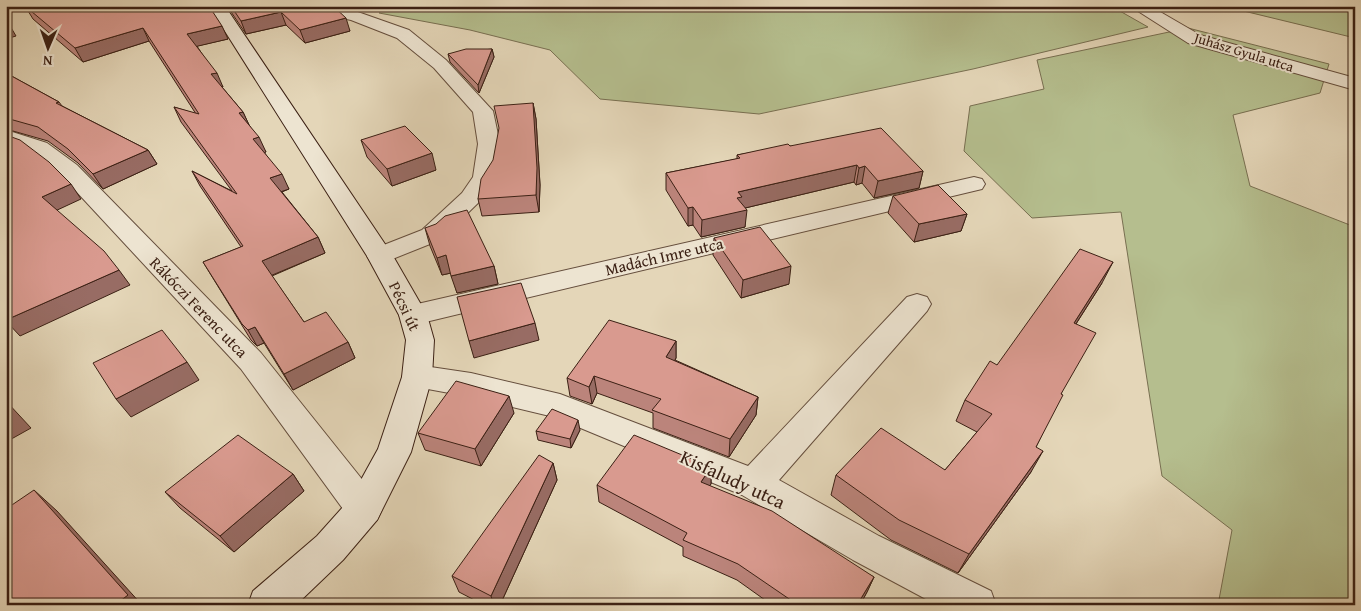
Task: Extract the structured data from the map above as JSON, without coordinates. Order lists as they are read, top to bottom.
{
  "streets": {
    "street": [
      "Juhász Gyula utca",
      "Madách Imre utca",
      "Pécsi út",
      "Rákóczi Ferenc utca",
      "Kisfaludy utca"
    ]
  },
  "crossings": [
    ["Madách Imre utca", "Pécsi út"],
    ["Pécsi út", "Rákóczi Ferenc utca"],
    ["Pécsi út", "Kisfaludy utca"]
  ],
  "north": "bottom"
}
